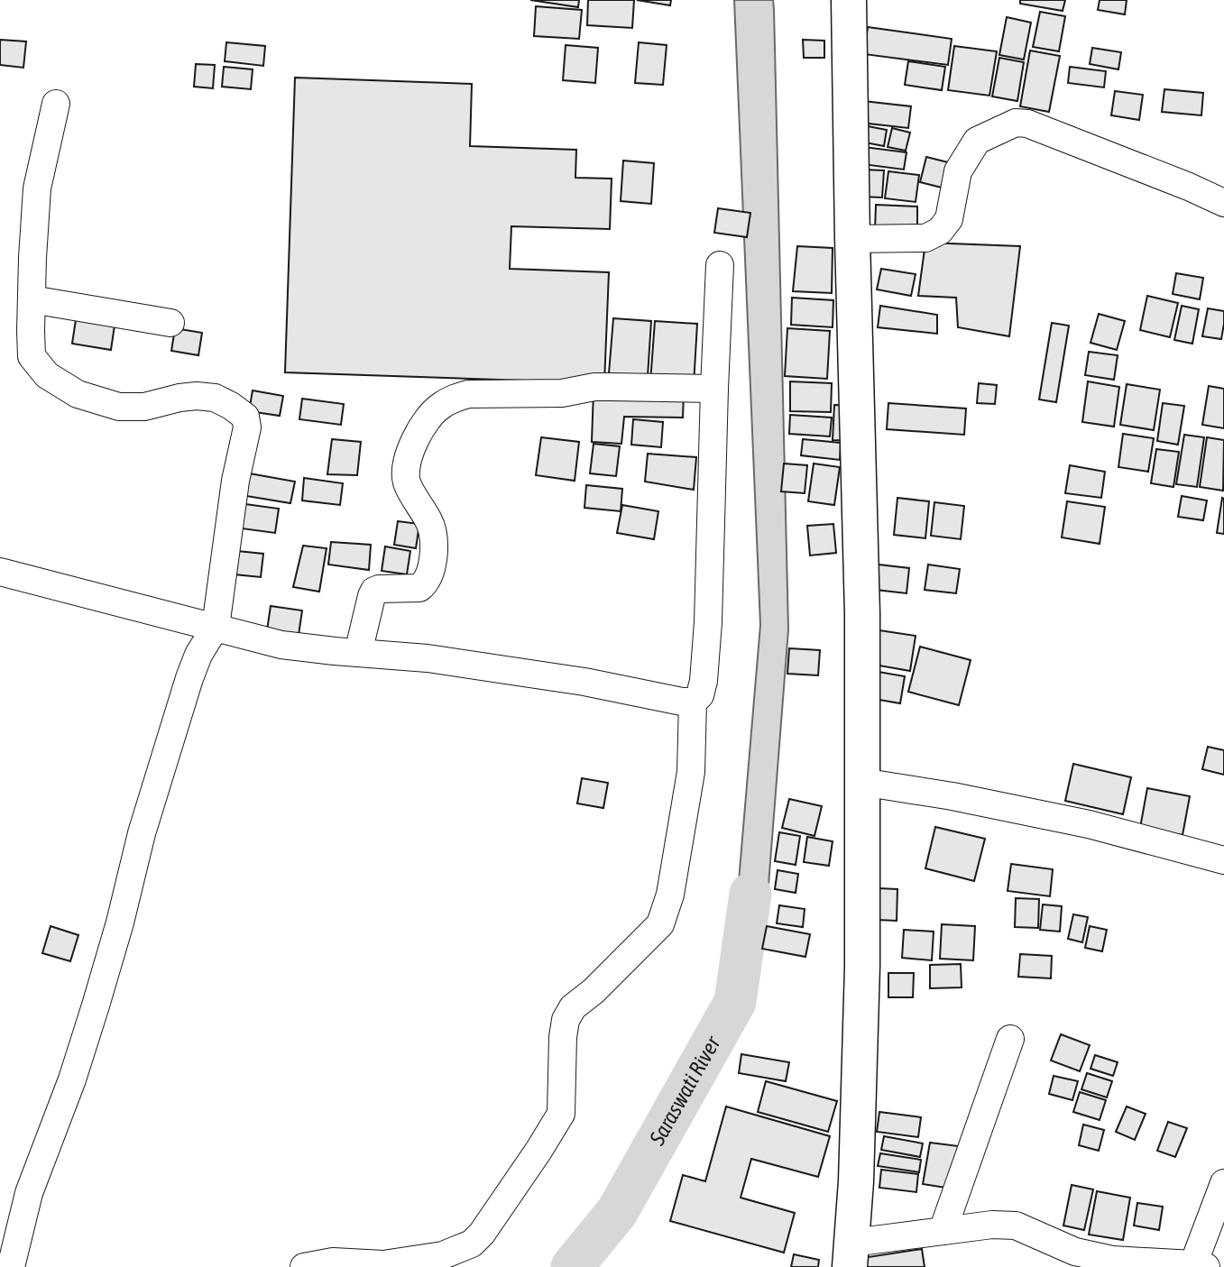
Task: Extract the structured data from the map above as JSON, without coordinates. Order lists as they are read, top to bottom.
{
  "water": ["Saraswati River"]
}
